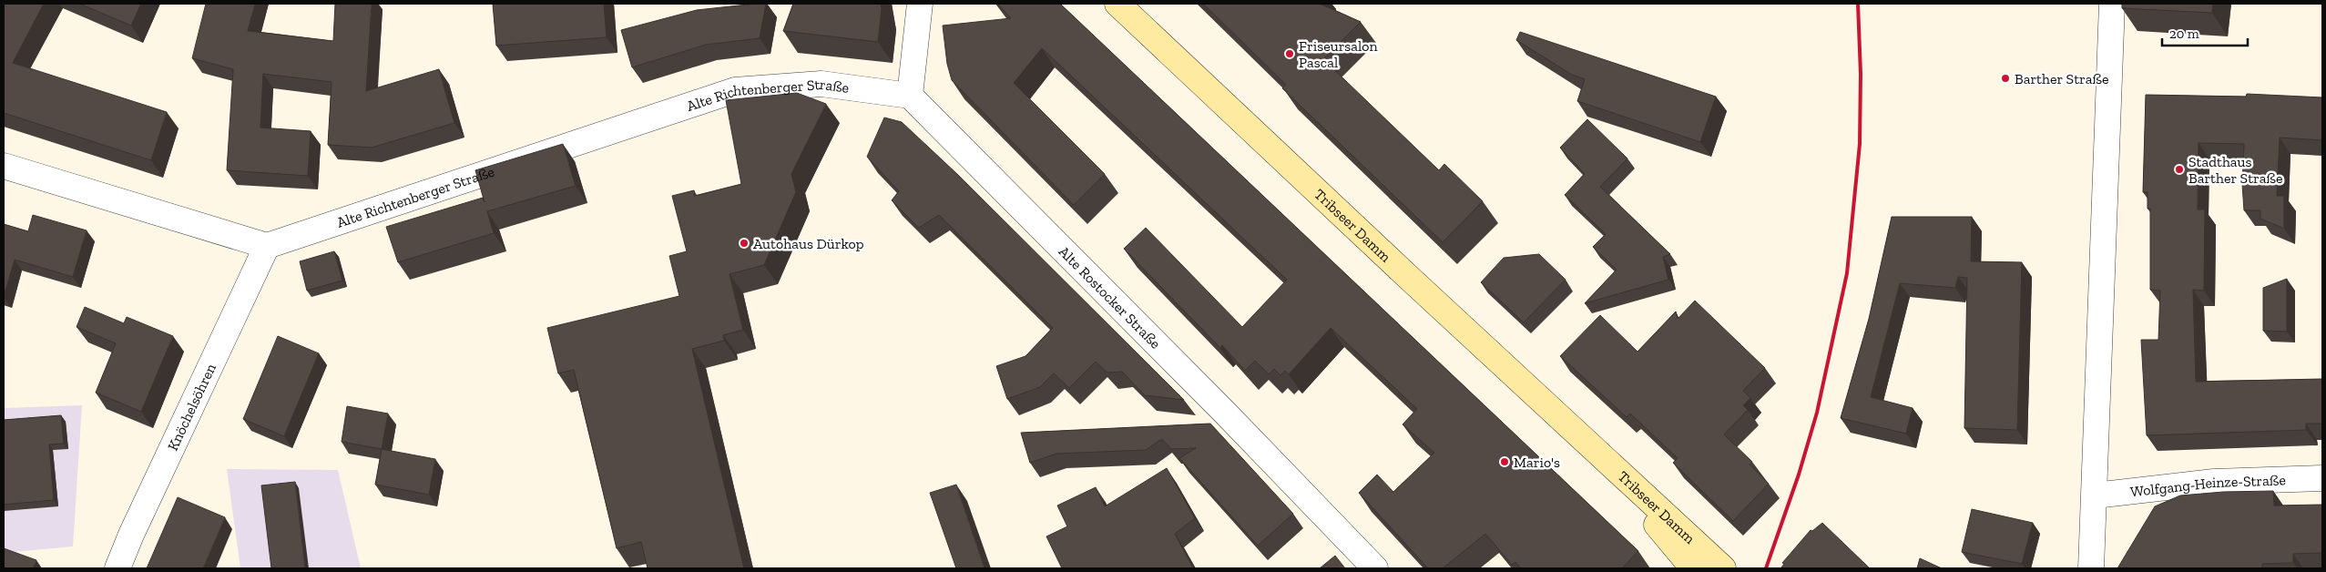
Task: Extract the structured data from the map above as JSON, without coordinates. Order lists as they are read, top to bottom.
{
  "streets": {
    "main road": ["Tribseer Damm"],
    "street": [
      "Alte Richtenberger Straße",
      "Alte Rostocker Straße",
      "Knöchelsöhren",
      "Wolfgang-Heinze-Straße"
    ]
  },
  "crossings": [
    ["Alte Richtenberger Straße", "Alte Rostocker Straße"],
    ["Alte Richtenberger Straße", "Knöchelsöhren"]
  ],
  "places": [
    "Friseursalon Pascal",
    "Barther Straße",
    "Stadthaus Barther Straße",
    "Autohaus Dürkop",
    "Mario's"
  ],
  "scale_bar": "20 m"
}
